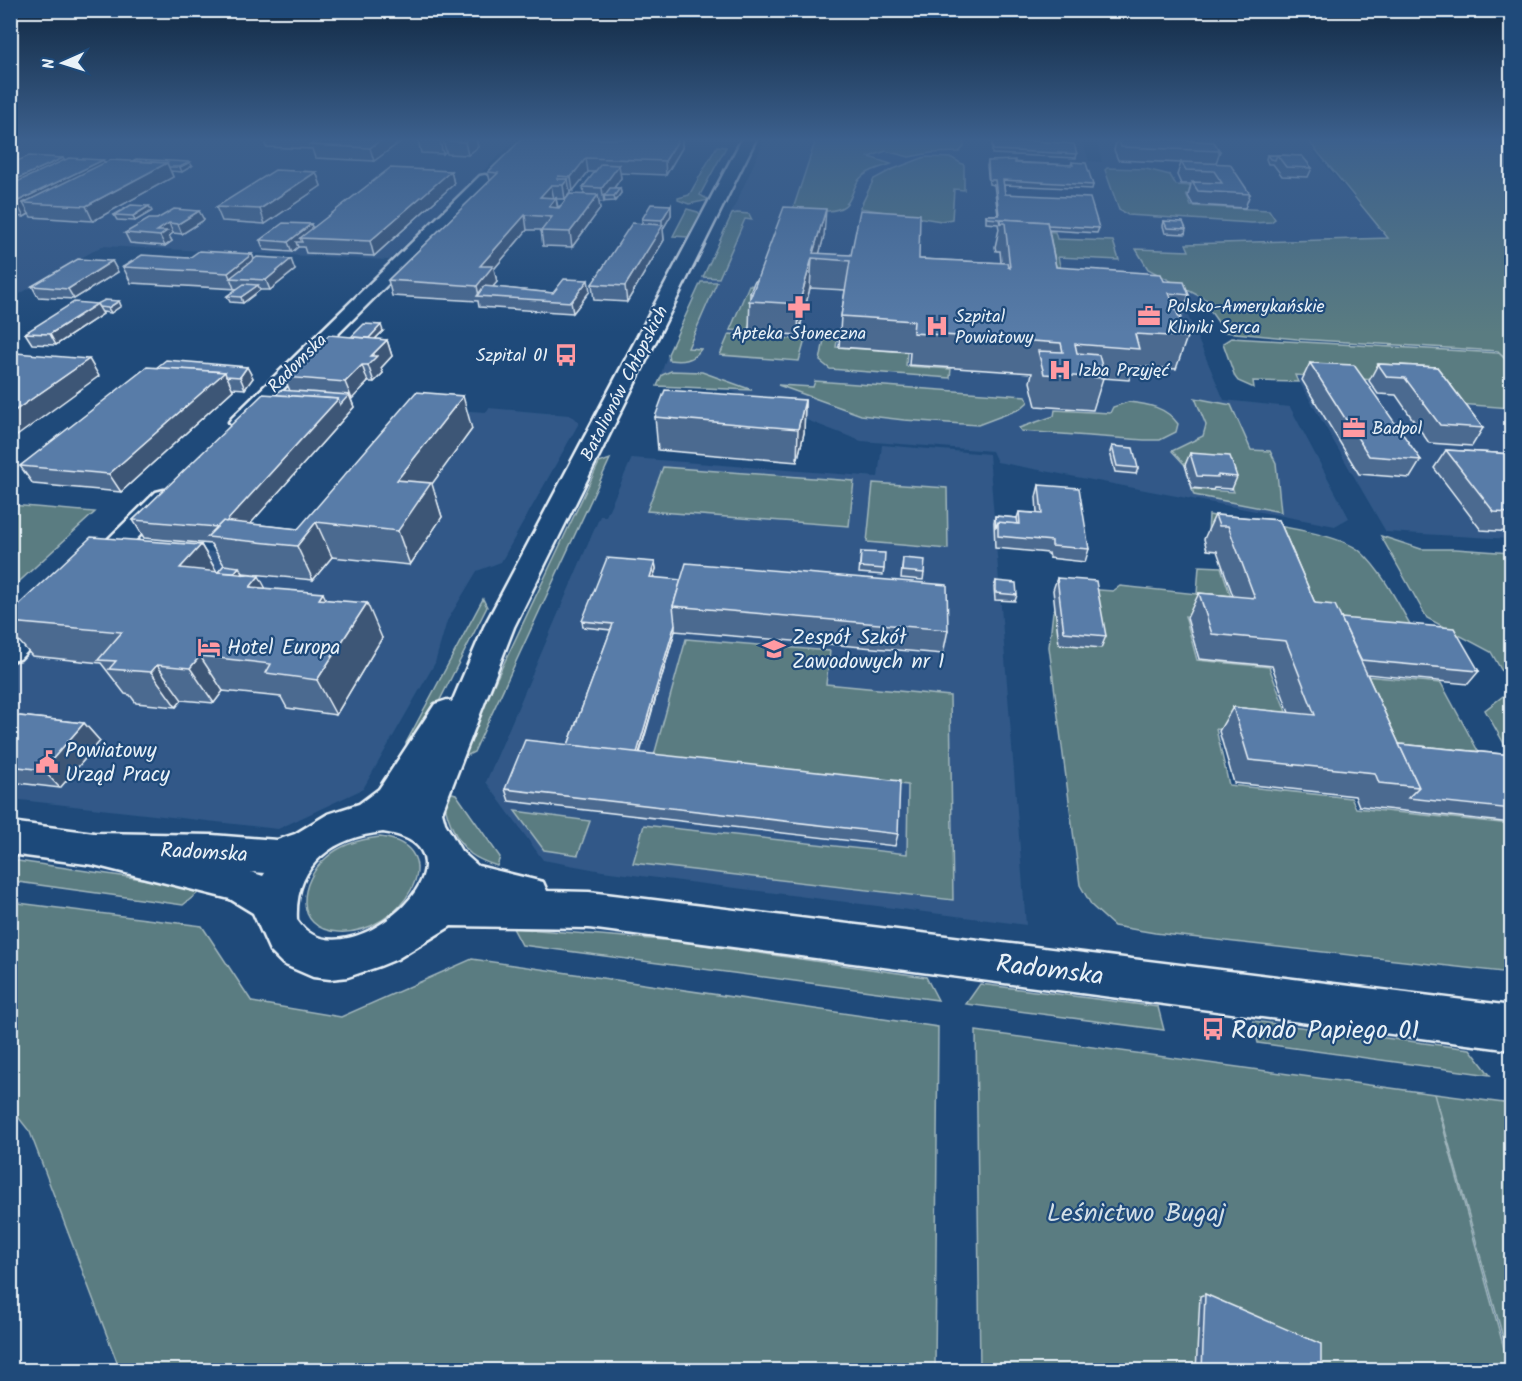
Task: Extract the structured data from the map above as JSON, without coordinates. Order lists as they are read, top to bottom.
{
  "streets": {
    "street": ["Radomska", "Batalionów Chłopskich"]
  },
  "crossings": [
    ["Radomska", "Batalionów Chłopskich"]
  ],
  "parks": ["Leśnictwo Bugaj"],
  "places": {
    "pharmacy": ["Apteka Słoneczna"],
    "office": ["Polsko-Amerykańskie Kliniki Serca", "Badpol"],
    "hospital": ["Szpital Powiatowy", "Izba Przyjęć"],
    "bus stop": ["Szpital 01", "Rondo Papiego 01"],
    "hotel": ["Hotel Europa"],
    "school or university": ["Zespół Szkół Zawodowych nr 1"],
    "public building": ["Powiatowy Urząd Pracy"]
  },
  "north": "left"
}
